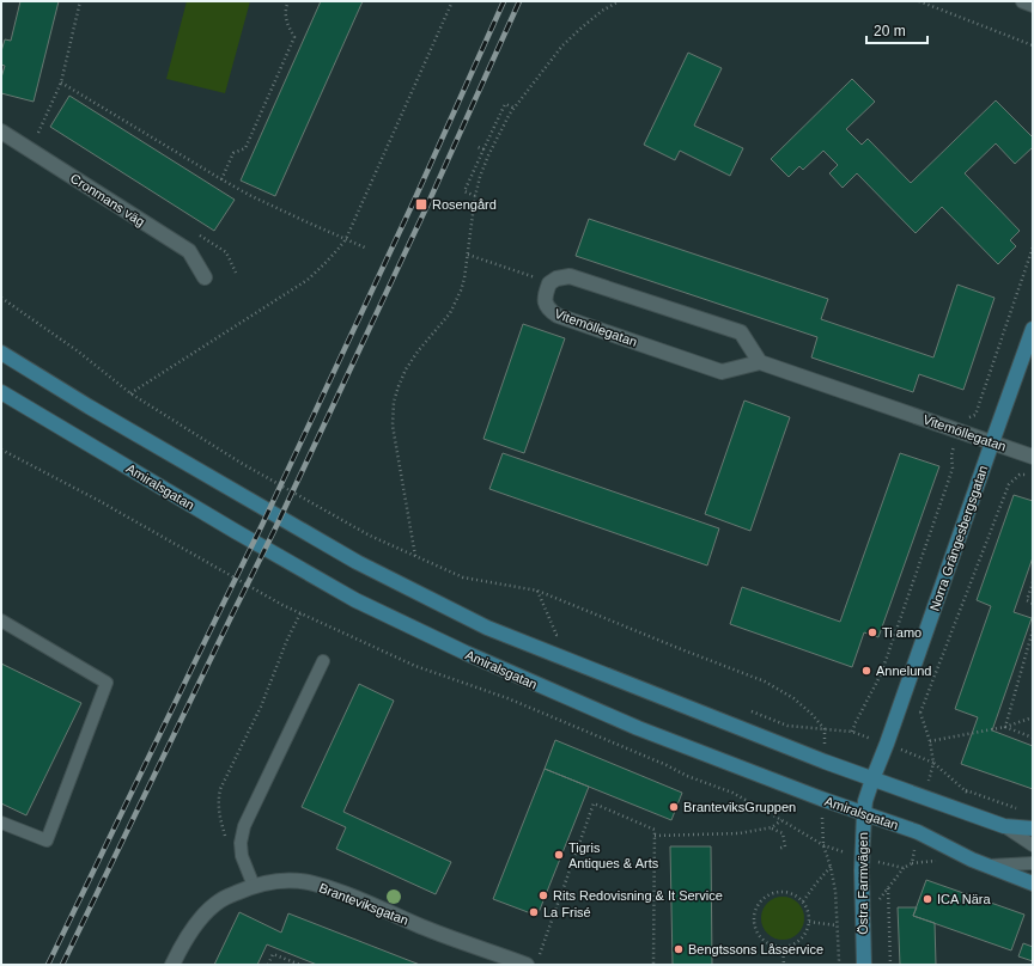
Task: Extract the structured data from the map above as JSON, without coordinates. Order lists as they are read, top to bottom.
{
  "streets": {
    "main road": ["Amiralsgatan", "Norra Grängesbergsgatan", "Östra Farmvägen"],
    "street": ["Cronmans väg", "Vitemöllegatan", "Branteviksgatan"]
  },
  "crossings": [
    ["Vitemöllegatan", "Norra Grängesbergsgatan"],
    ["Amiralsgatan", "Norra Grängesbergsgatan"],
    ["Amiralsgatan", "Östra Farmvägen"],
    ["Norra Grängesbergsgatan", "Östra Farmvägen"]
  ],
  "places": {
    "transit": ["Rosengård"],
    "other": [
      "Ti amo",
      "Annelund",
      "BranteviksGruppen",
      "Tigris Antiques & Arts",
      "Rits Redovisning & It Service",
      "ICA Nära",
      "La Frisé",
      "Bengtssons Låsservice"
    ]
  },
  "scale_bar": "20 m"
}
